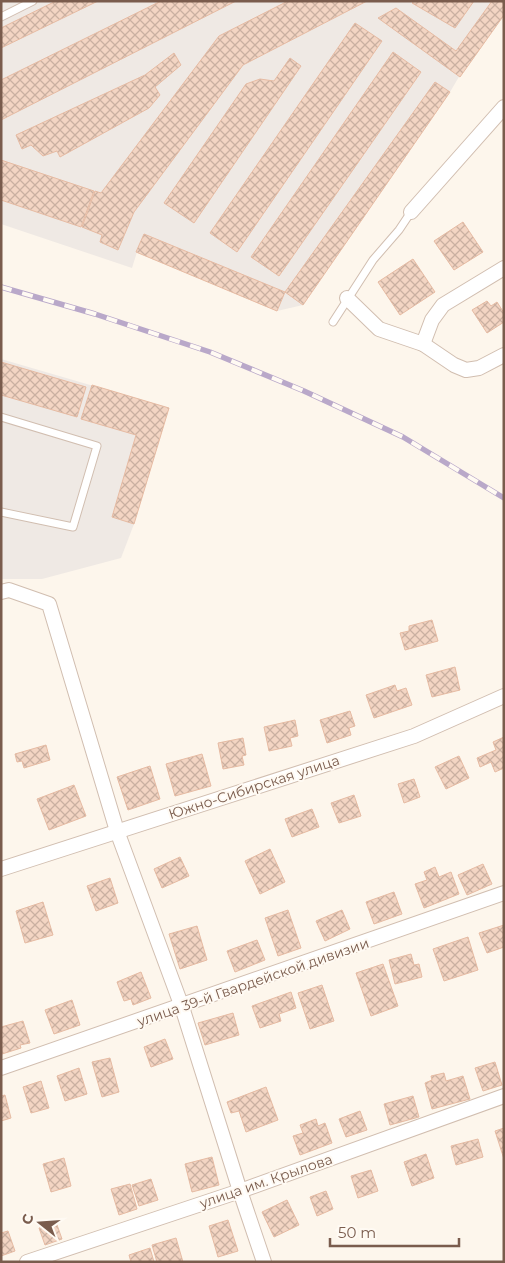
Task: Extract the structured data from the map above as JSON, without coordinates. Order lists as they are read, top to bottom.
{
  "streets": {
    "street": ["Южно-Сибирская улица", "улица 39-й Гвардейской дивизии", "улица им. Крылова"]
  },
  "scale_bar": "50 m",
  "north": "left"
}
